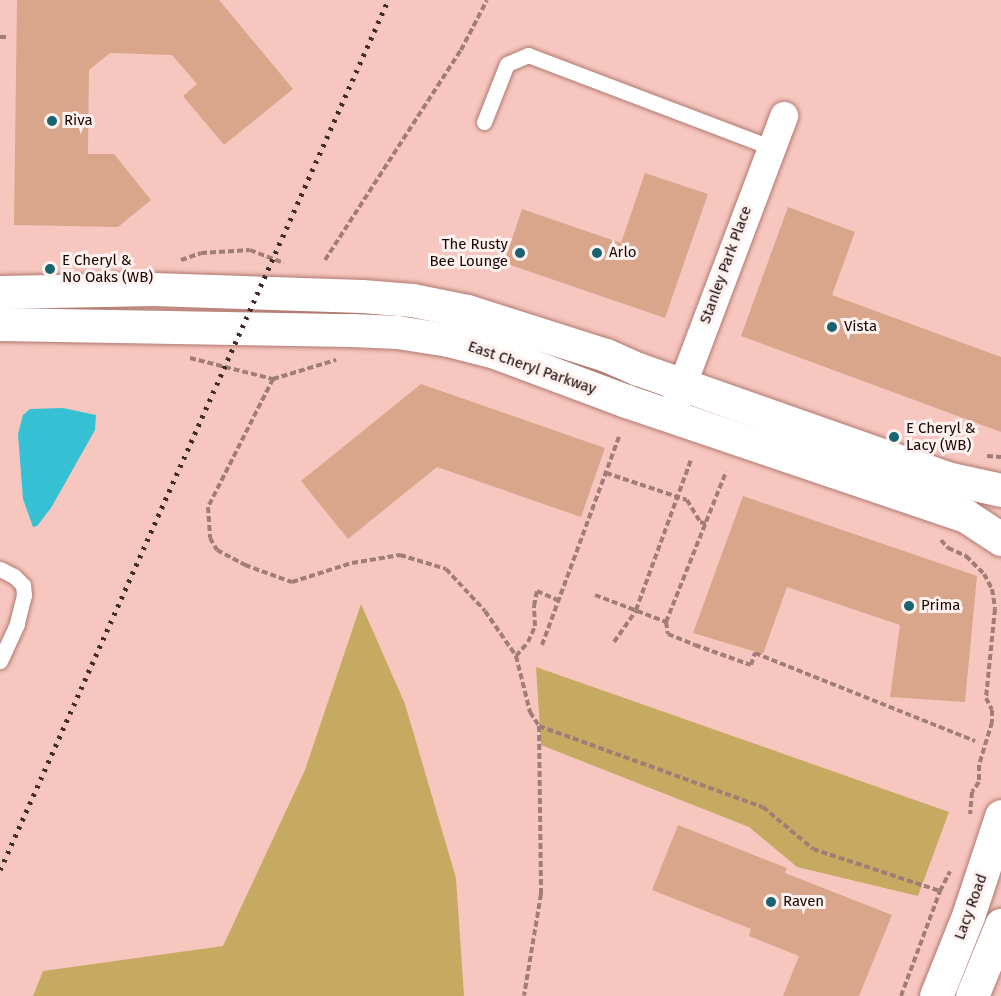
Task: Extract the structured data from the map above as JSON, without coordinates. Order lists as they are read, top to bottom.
{
  "streets": {
    "street": ["Stanley Park Place", "East Cheryl Parkway", "Lacy Road"]
  },
  "crossings": [
    ["Stanley Park Place", "East Cheryl Parkway"]
  ],
  "places": [
    "Riva",
    "The Rusty Bee Lounge",
    "Arlo",
    "E Cheryl & No Oaks (WB)",
    "Vista",
    "E Cheryl & Lacy (WB)",
    "Prima",
    "Raven"
  ]
}
